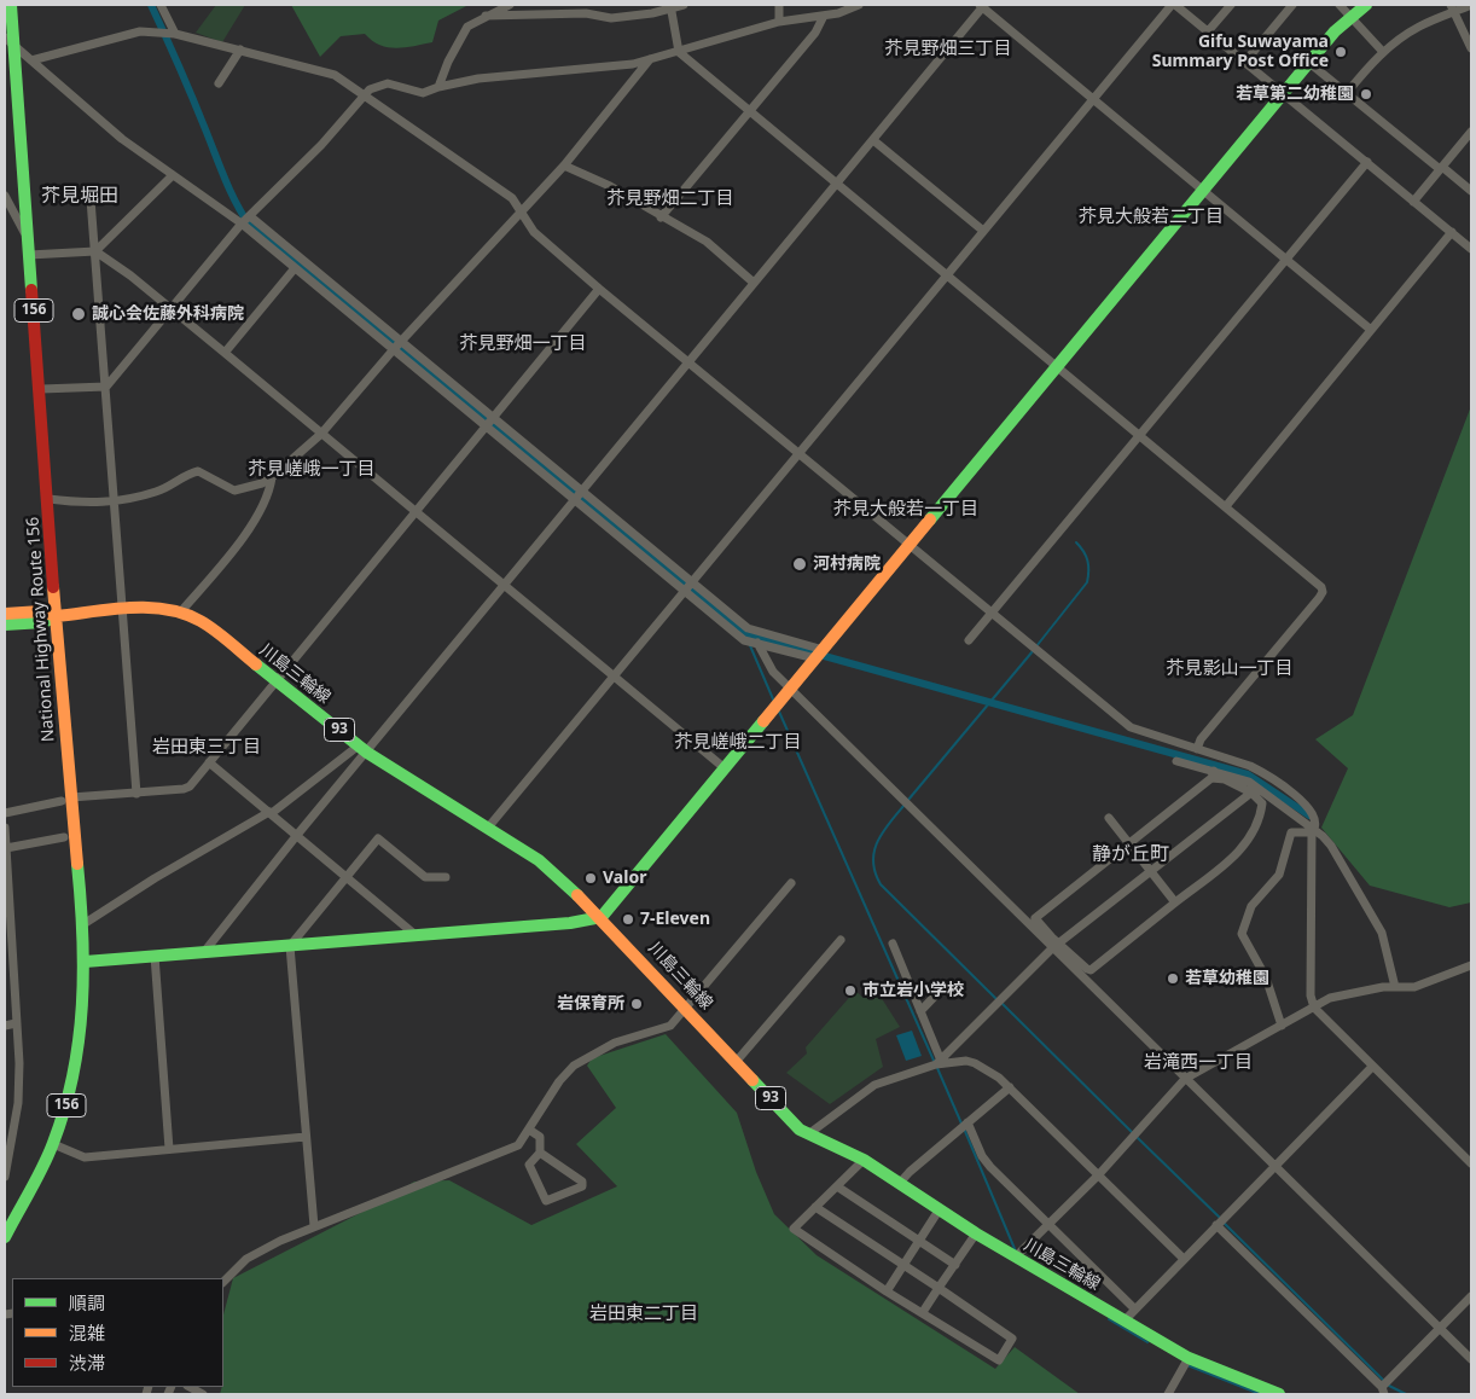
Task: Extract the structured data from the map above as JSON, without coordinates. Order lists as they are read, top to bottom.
{
  "streets": {
    "main road": [
      "156",
      "National Highway Route 156",
      "川島三輪線",
      "93"
    ]
  },
  "crossings": [
    ["National Highway Route 156", "川島三輪線"]
  ],
  "districts": [
    "芥見野畑三丁目",
    "芥見堀田",
    "芥見野畑二丁目",
    "芥見大般若二丁目",
    "芥見野畑一丁目",
    "芥見嵯峨一丁目",
    "芥見大般若一丁目",
    "芥見影山一丁目",
    "芥見嵯峨二丁目",
    "岩田東三丁目",
    "静が丘町",
    "岩滝西一丁目",
    "岩田東二丁目"
  ],
  "places": [
    "Gifu Suwayama Summary Post Office",
    "若草第二幼稚園",
    "誠心会佐藤外科病院",
    "河村病院",
    "Valor",
    "7-Eleven",
    "若草幼稚園",
    "市立岩小学校",
    "岩保育所"
  ],
  "legend": ["順調", "混雑", "渋滞"]
}
